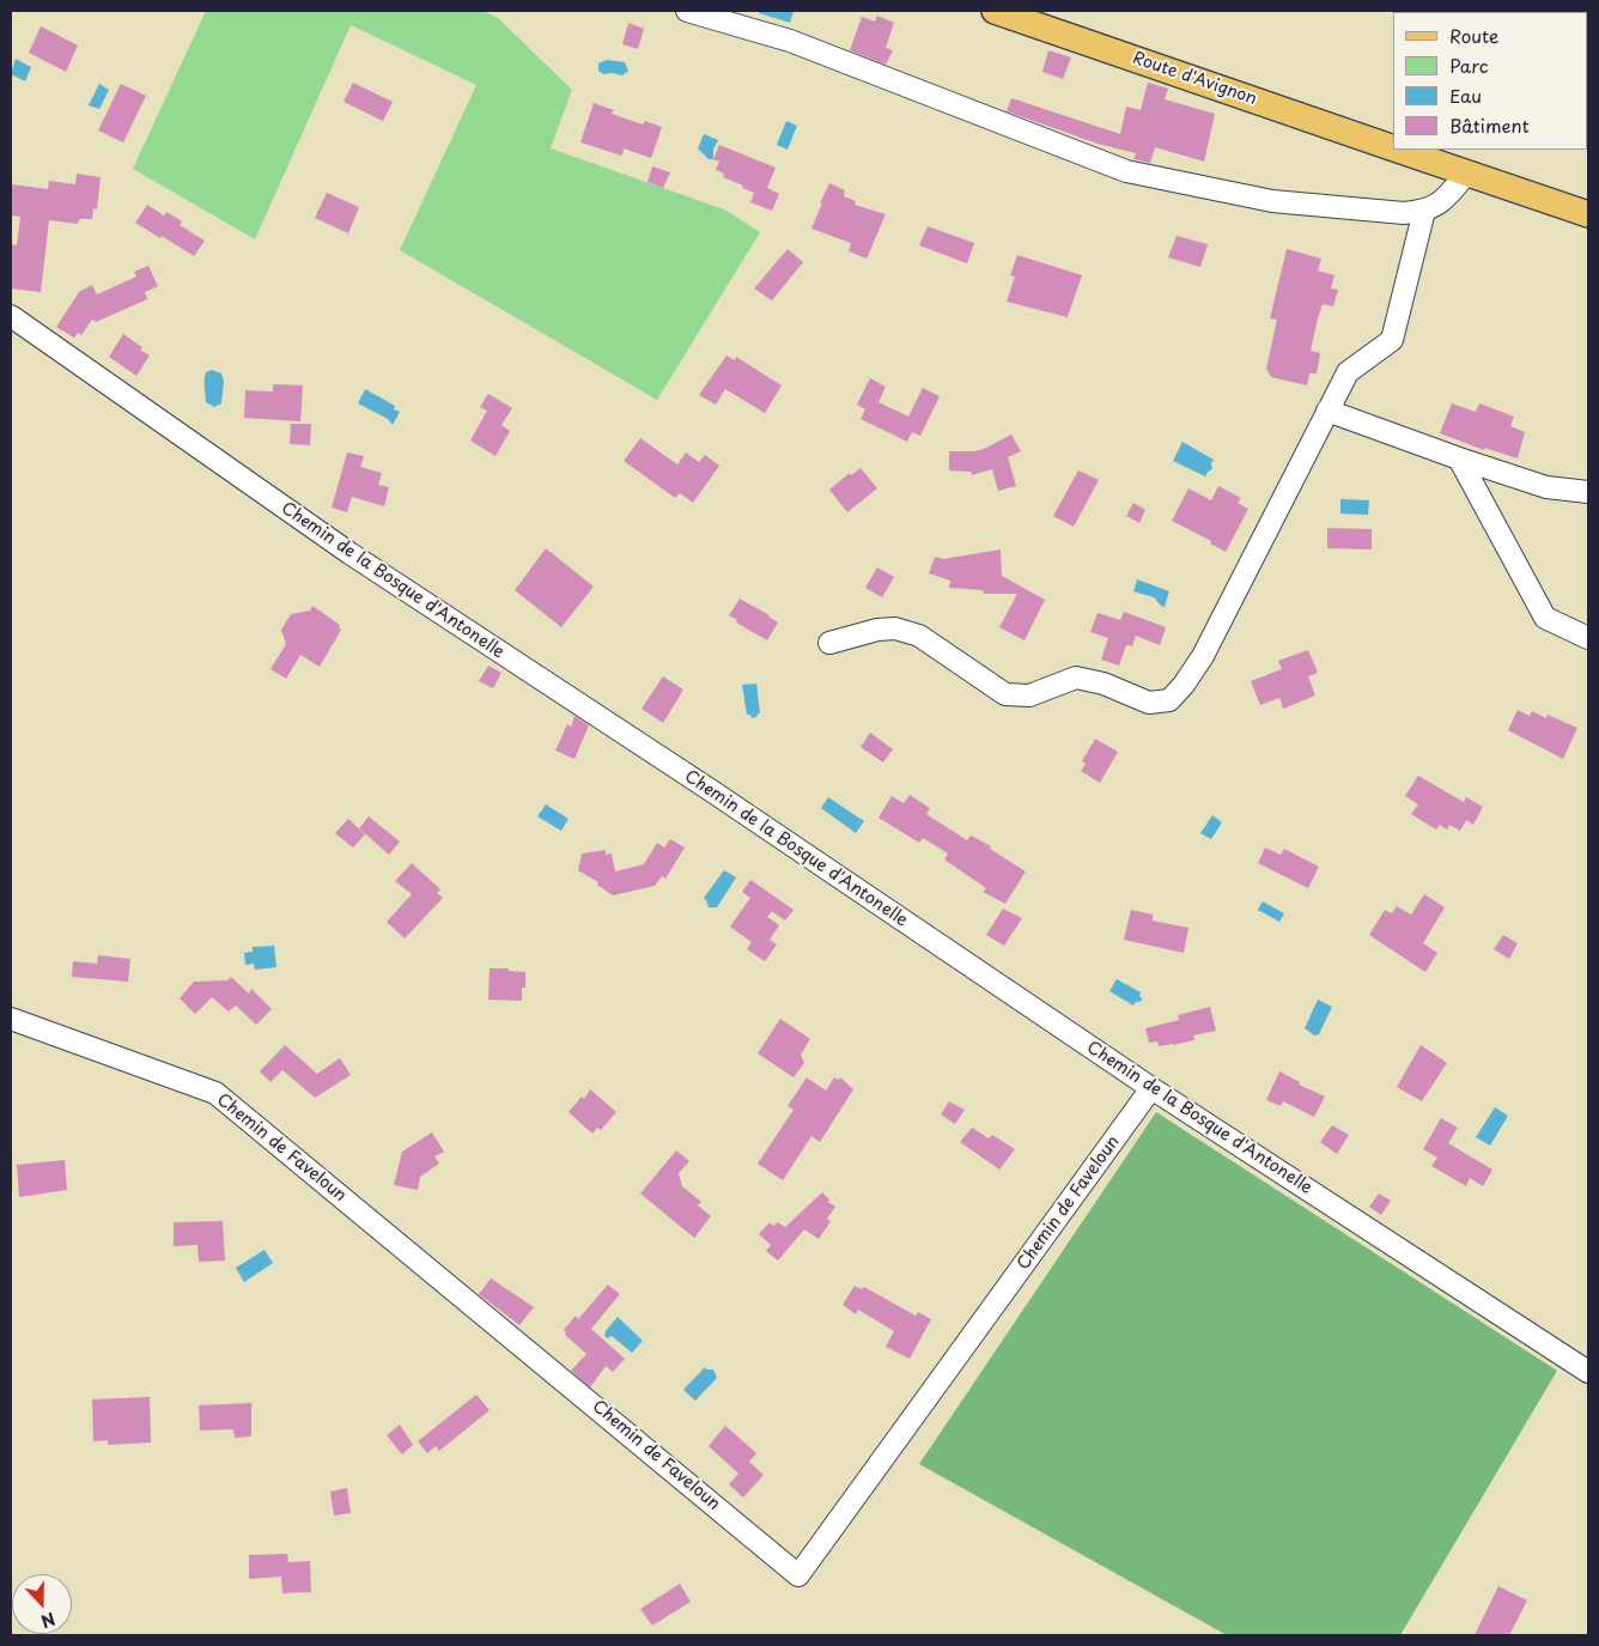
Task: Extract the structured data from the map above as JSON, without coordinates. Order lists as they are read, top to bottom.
{
  "streets": {
    "main road": ["Route d'Avignon"],
    "street": ["Chemin de la Bosque d'Antonelle", "Chemin de Faveloun"]
  },
  "crossings": [
    ["Chemin de la Bosque d'Antonelle", "Chemin de Faveloun"]
  ],
  "legend": [
    "Route",
    "Parc",
    "Eau",
    "Bâtiment"
  ],
  "north": "bottom"
}
